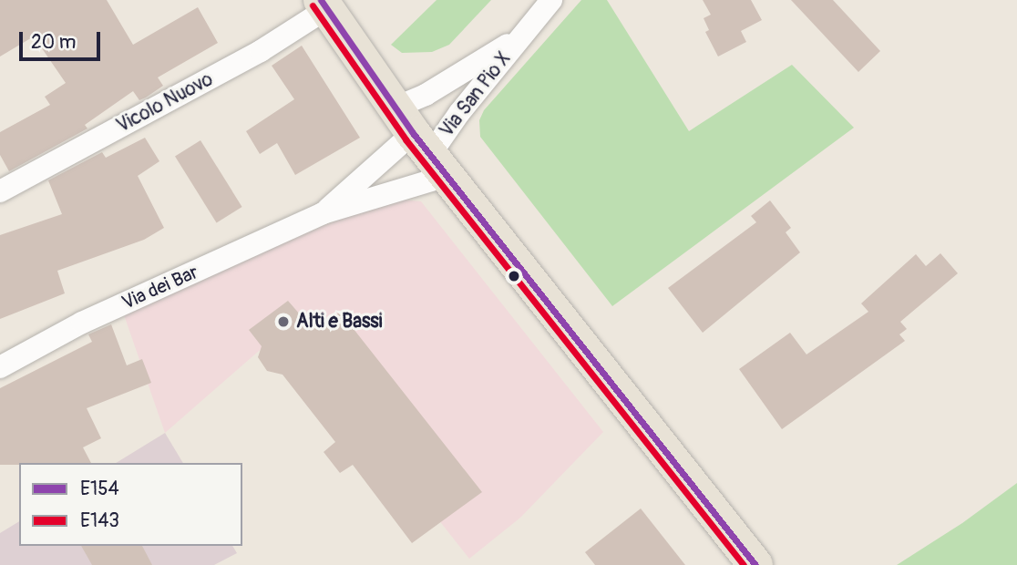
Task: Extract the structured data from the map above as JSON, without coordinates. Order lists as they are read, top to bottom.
{
  "streets": {
    "street": ["Via San Pio X", "Vicolo Nuovo", "Via dei Bar"]
  },
  "crossings": [
    ["Via San Pio X", "Via dei Bar"]
  ],
  "places": ["Alti e Bassi"],
  "lines": ["transit line E154", "transit line E143"],
  "legend": ["E154", "E143"],
  "scale_bar": "20 m"
}
